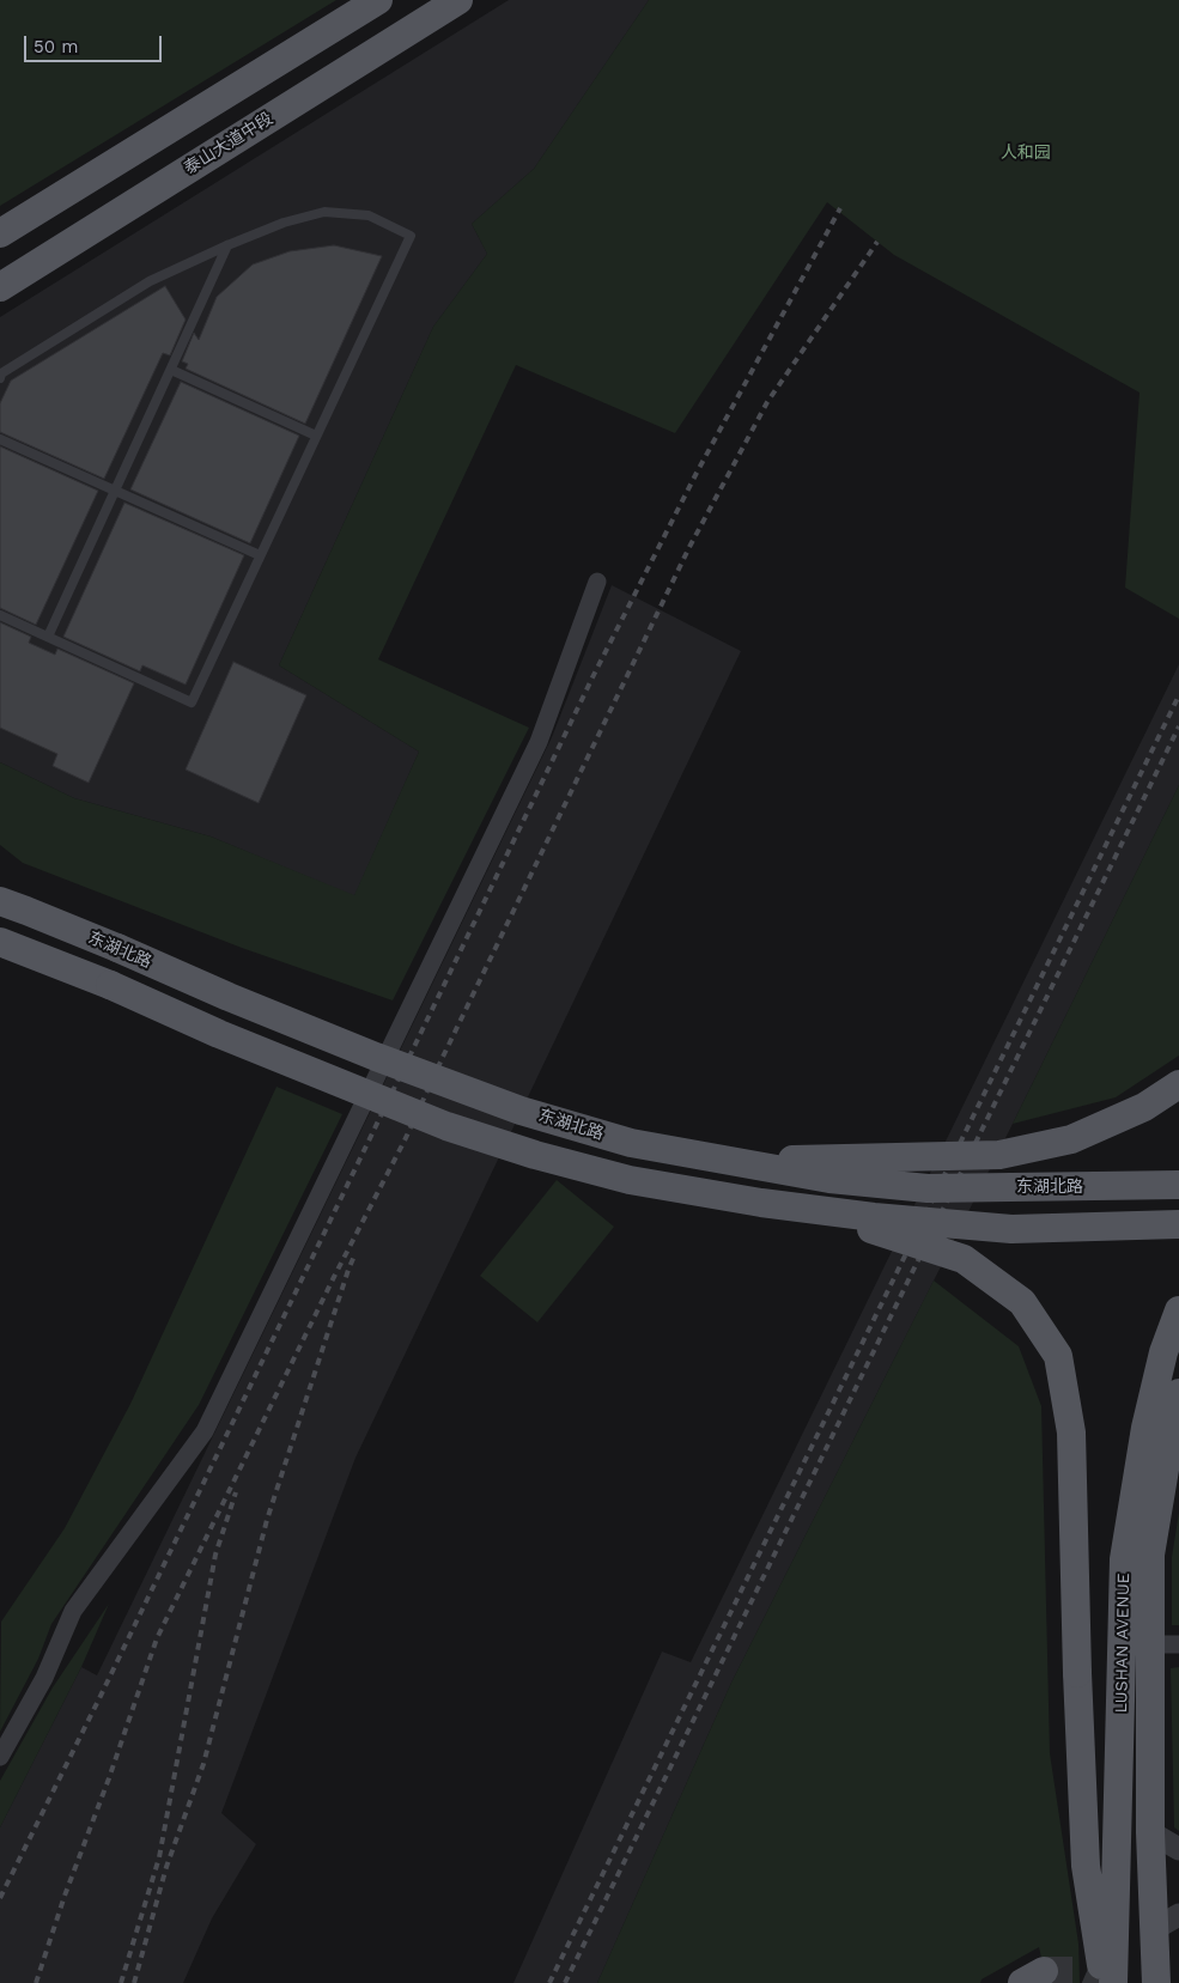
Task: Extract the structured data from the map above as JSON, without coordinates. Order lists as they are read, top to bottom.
{
  "streets": {
    "main road": ["泰山大道中段", "东湖北路", "LUSHAN AVENUE"]
  },
  "parks": ["人和园"],
  "scale_bar": "50 m"
}
